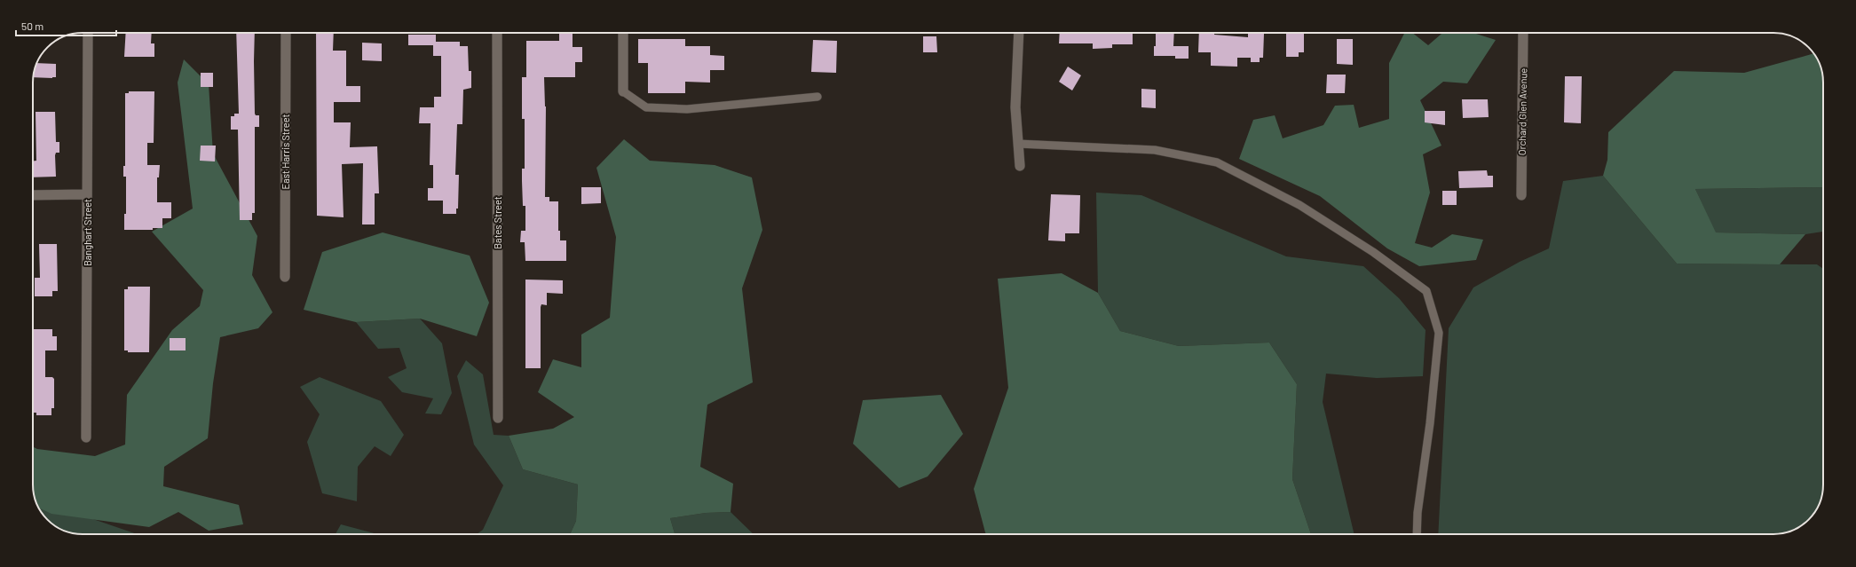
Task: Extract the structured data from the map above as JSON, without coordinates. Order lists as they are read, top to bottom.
{
  "streets": {
    "street": [
      "Orchard Glen Avenue",
      "East Harris Street",
      "Bates Street",
      "Banghart Street"
    ]
  },
  "scale_bar": "50 m"
}
